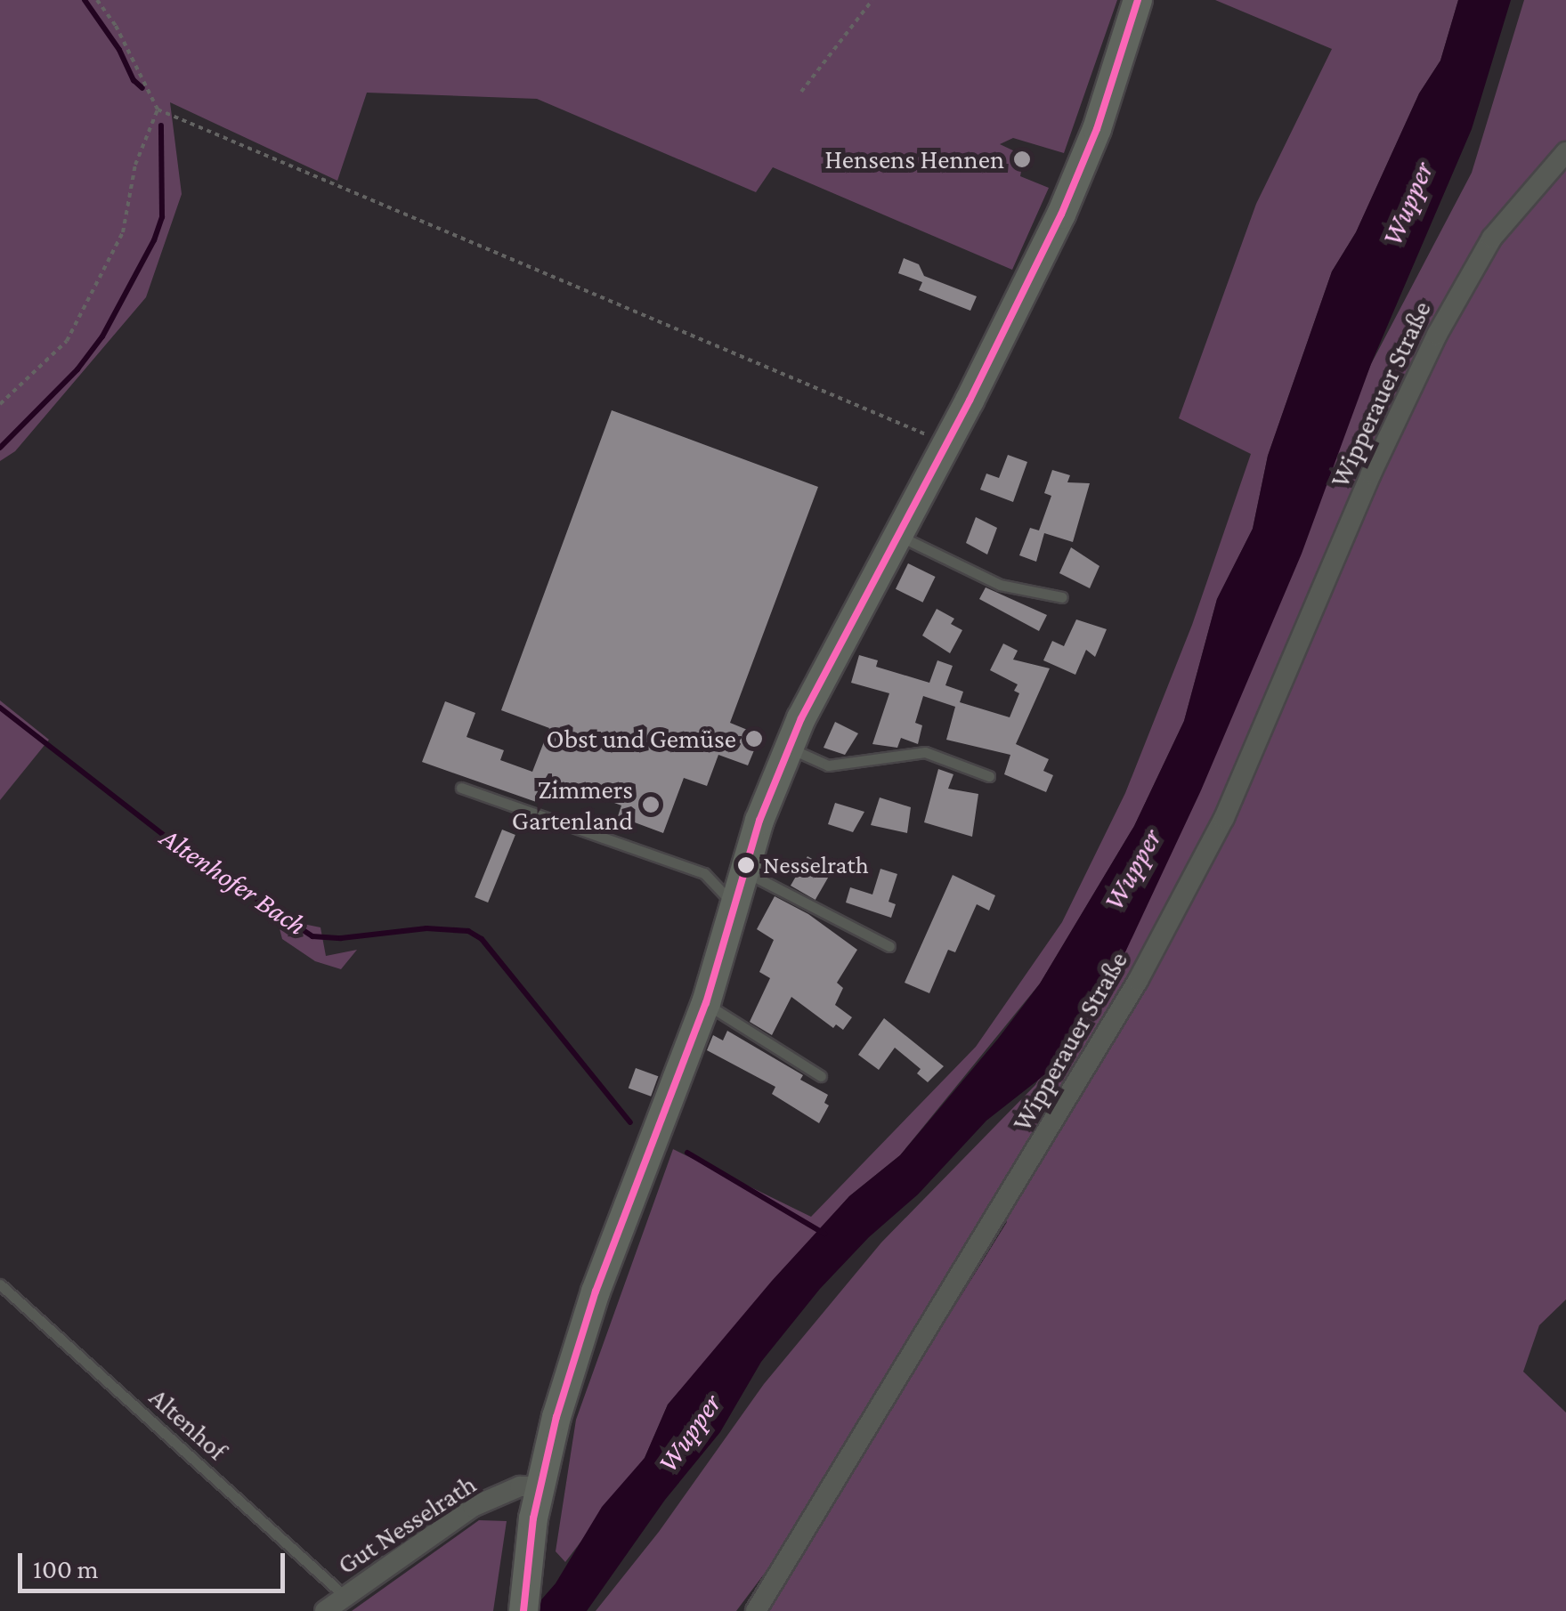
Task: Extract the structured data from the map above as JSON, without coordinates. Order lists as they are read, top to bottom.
{
  "streets": {
    "street": ["Wipperauer Straße", "Gut Nesselrath"],
    "lane": ["Altenhof"]
  },
  "crossings": [
    ["Altenhof", "Gut Nesselrath"]
  ],
  "water": ["Wupper", "Altenhofer Bach"],
  "places": [
    "Hensens Hennen",
    "Obst und Gemüse",
    "Zimmers Gartenland",
    "Nesselrath"
  ],
  "scale_bar": "100 m"
}
